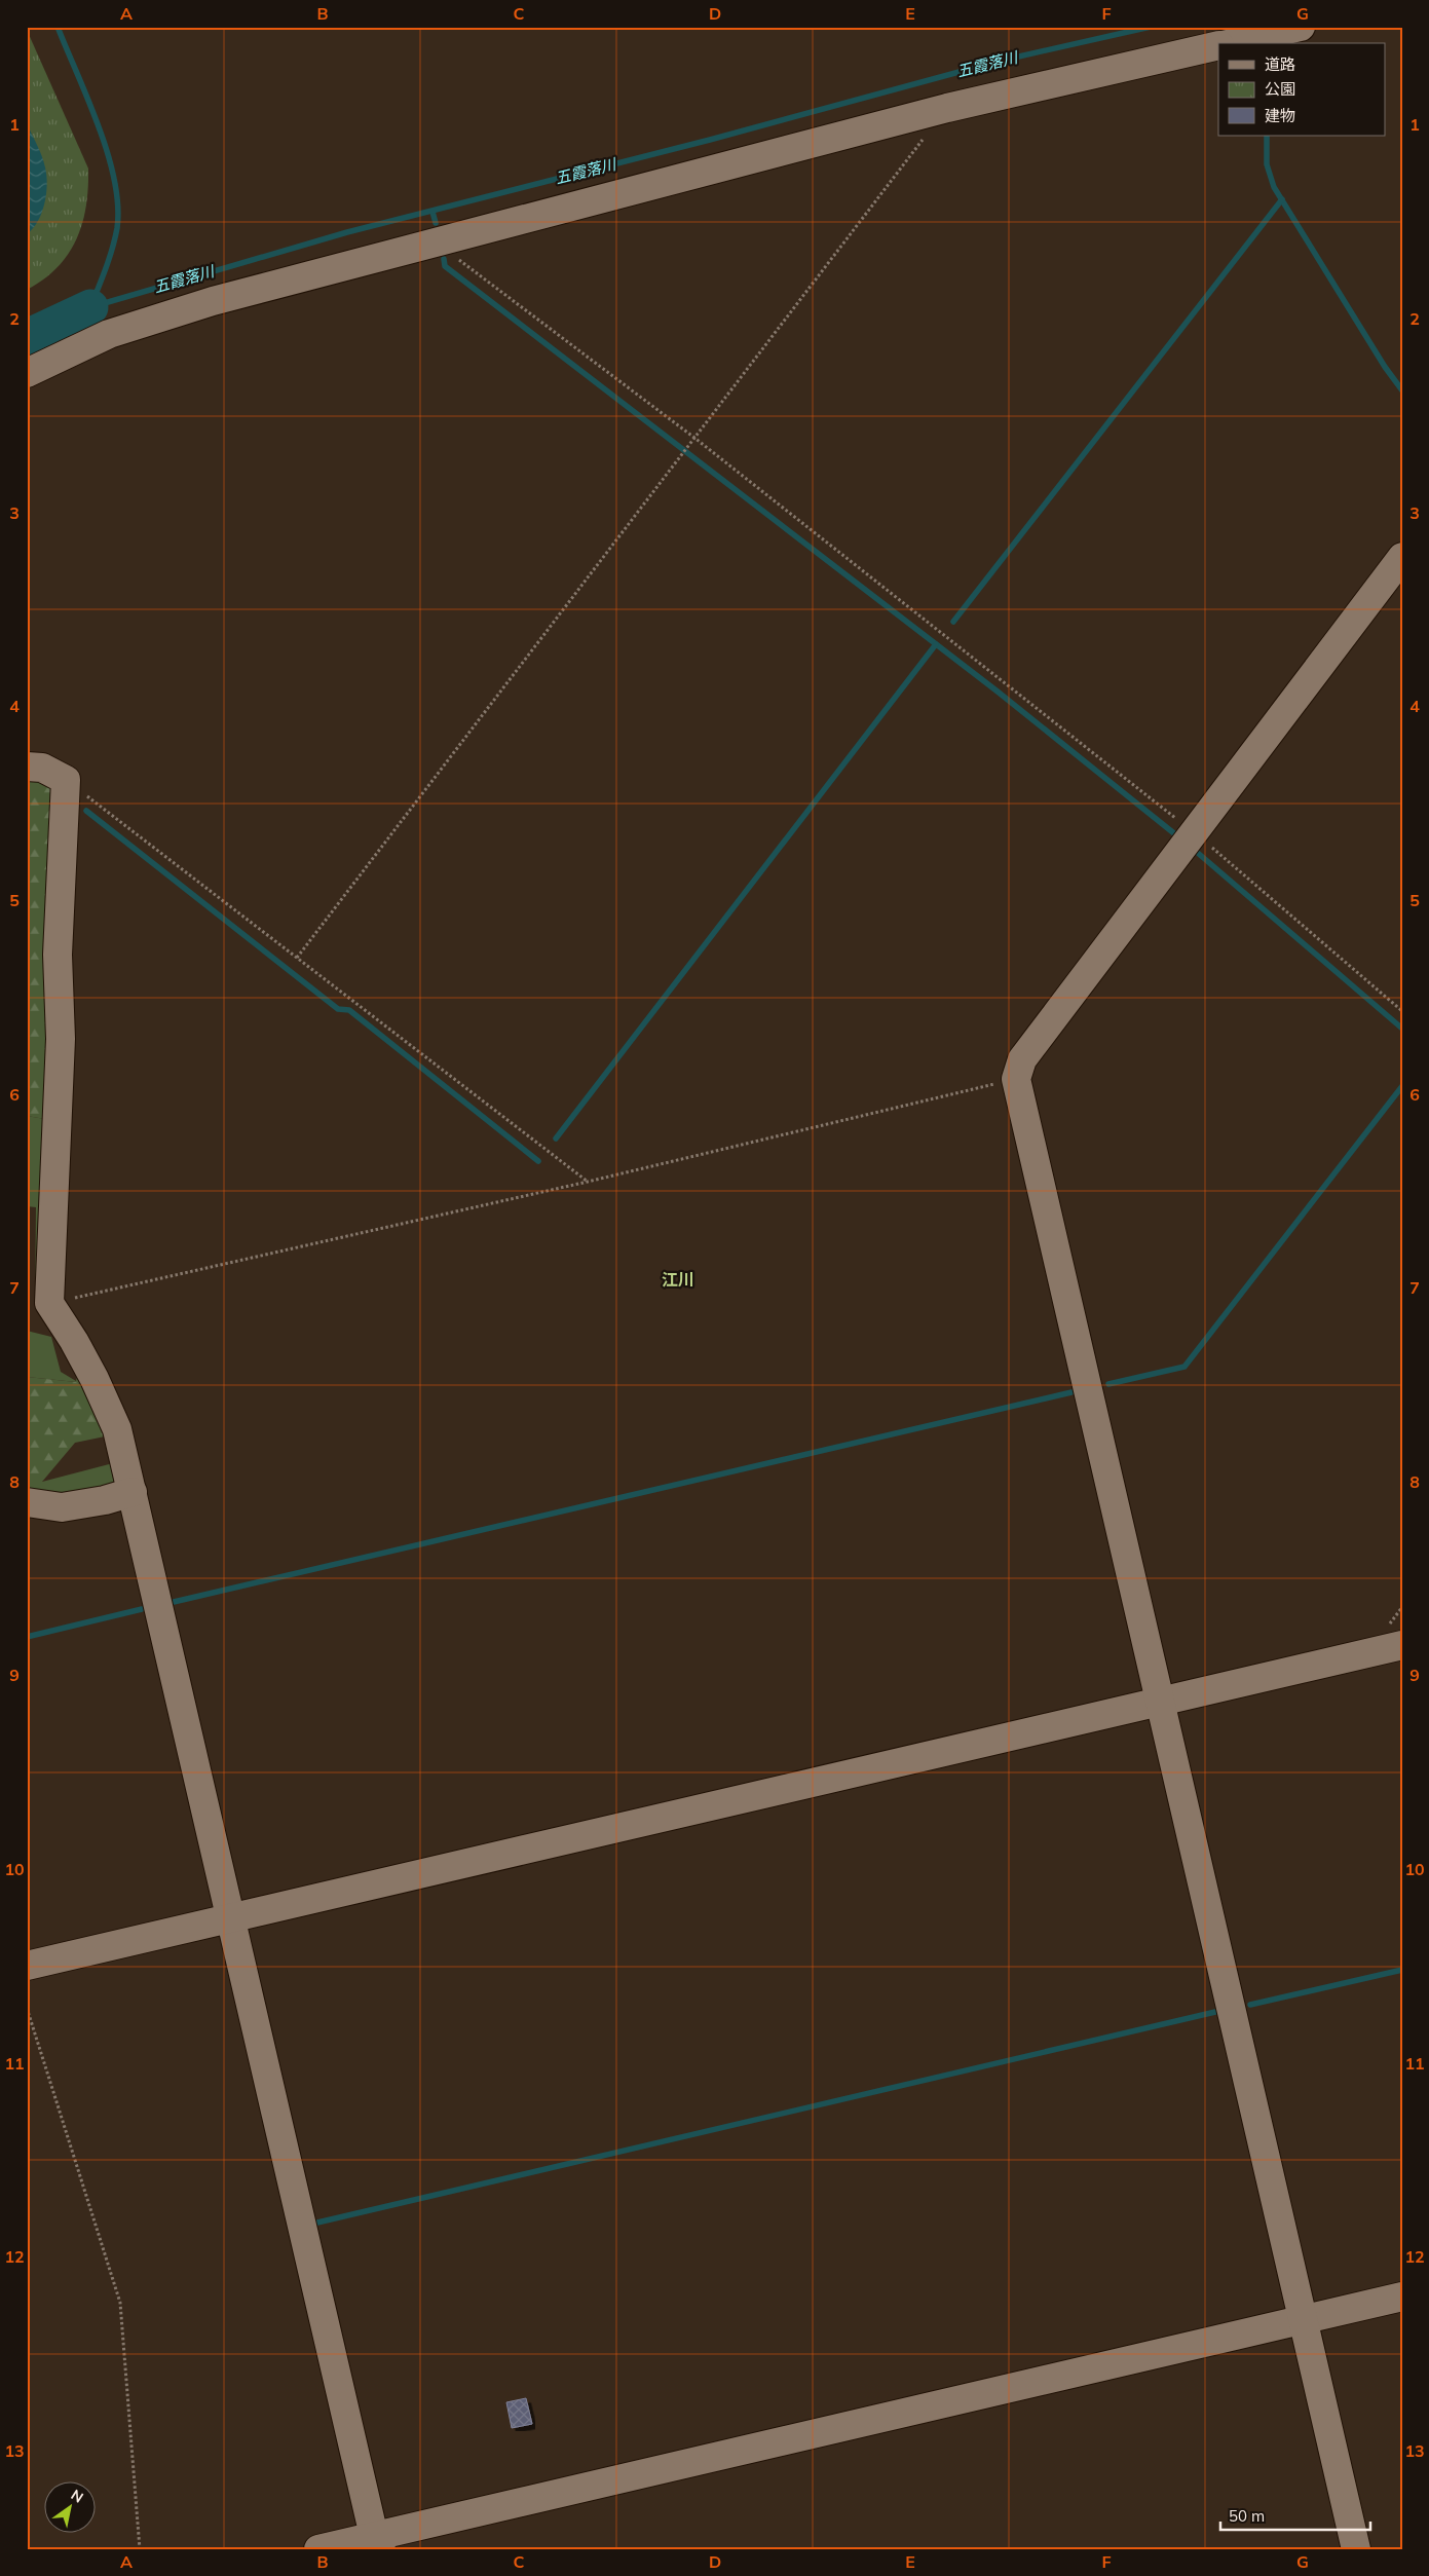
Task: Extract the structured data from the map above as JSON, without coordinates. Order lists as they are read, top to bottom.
{
  "districts": ["江川"],
  "water": ["五霞落川"],
  "legend": ["道路", "公園", "建物"],
  "scale_bar": "50 m",
  "north": "top right",
  "grid": {
    "columns": [
      "A",
      "B",
      "C",
      "D",
      "E",
      "F",
      "G"
    ],
    "rows": [
      "1",
      "2",
      "3",
      "4",
      "5",
      "6",
      "7",
      "8",
      "9",
      "10",
      "11",
      "12",
      "13"
    ]
  }
}
